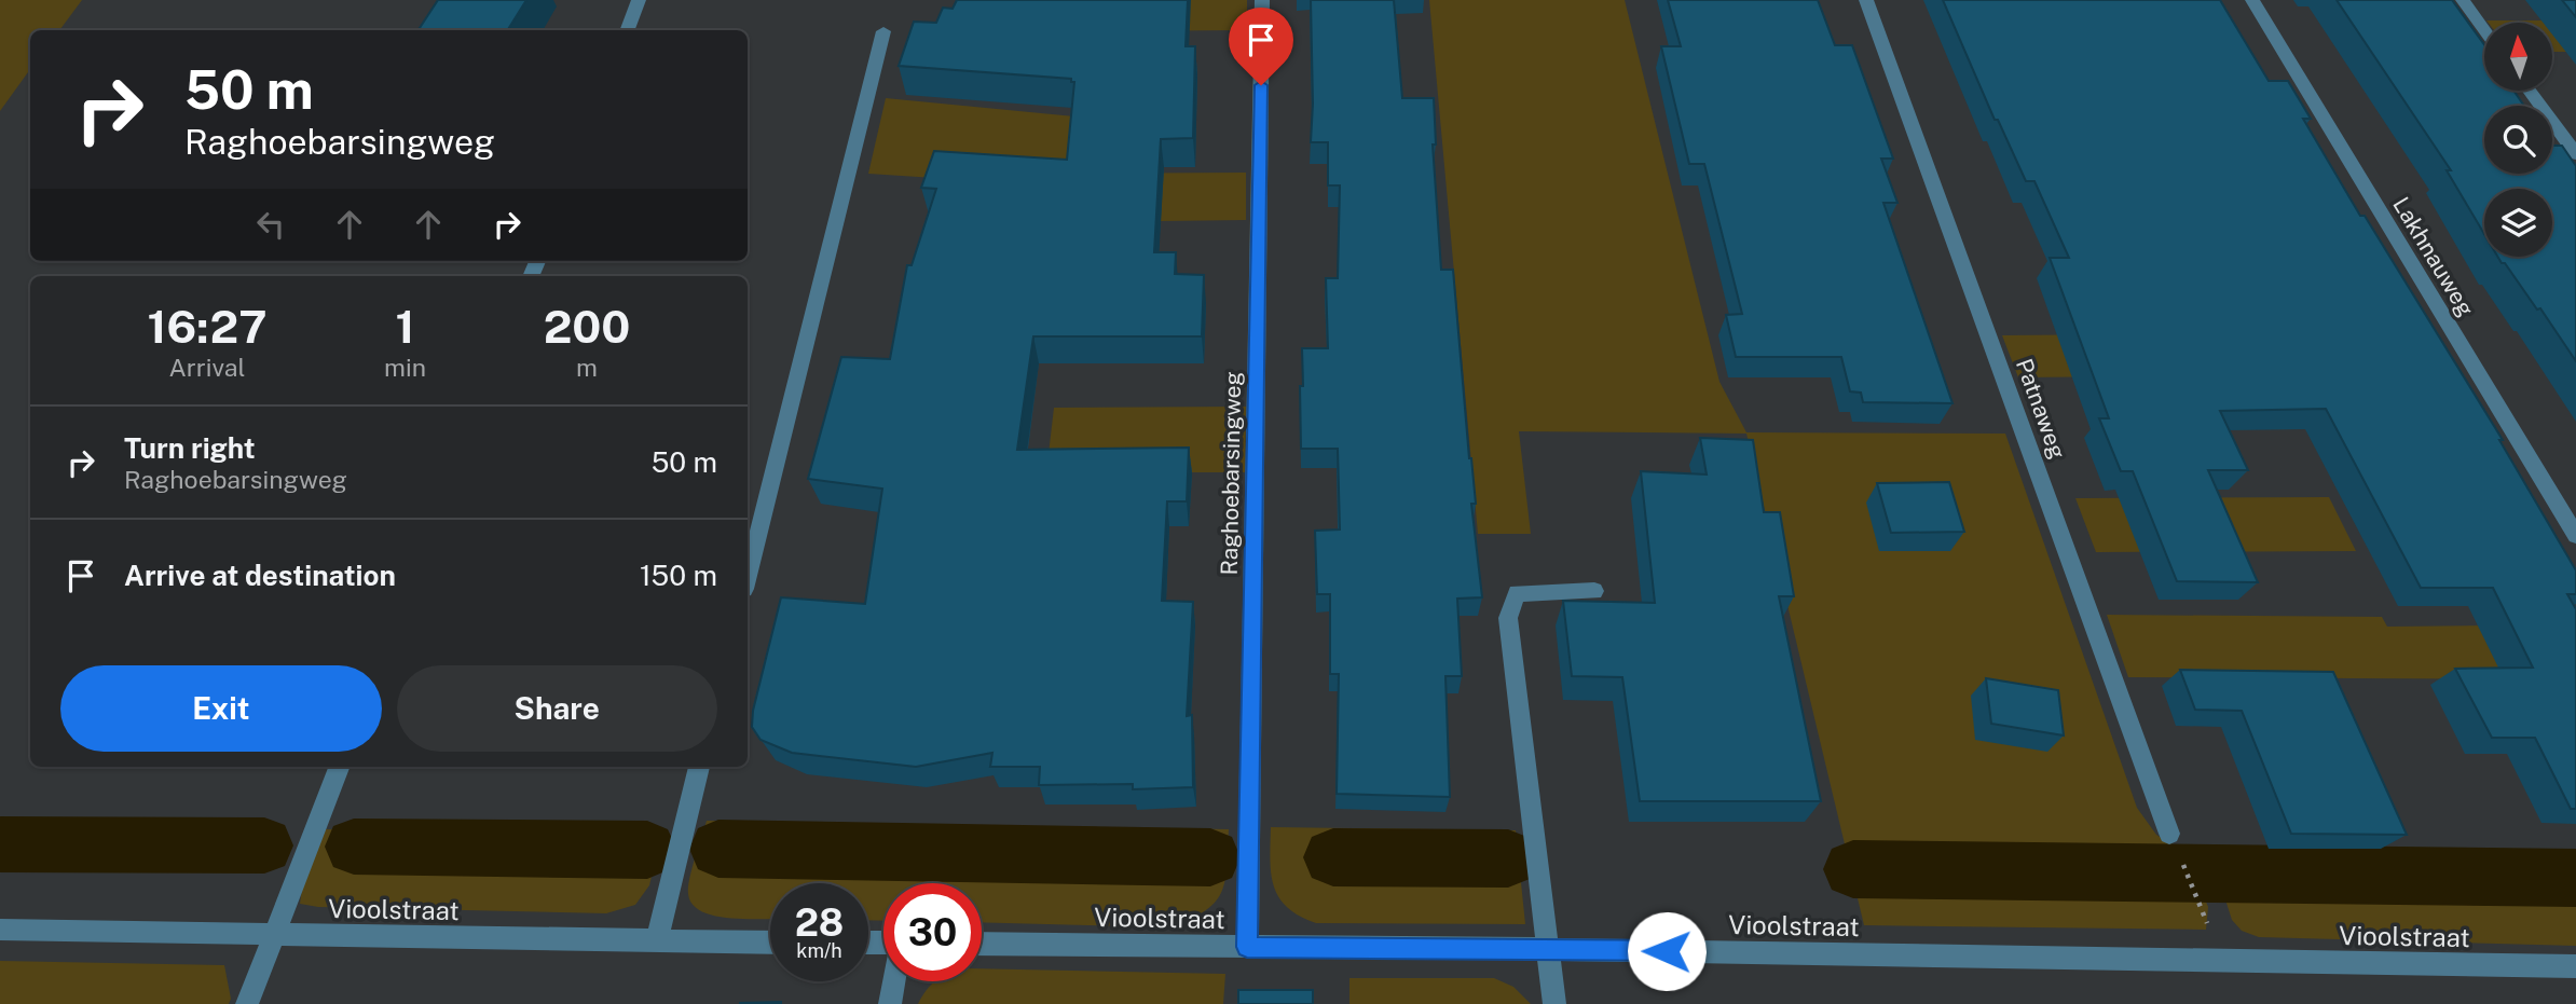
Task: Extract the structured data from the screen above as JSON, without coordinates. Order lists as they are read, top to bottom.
{
  "streets": {
    "street": [
      "Lakhnauweg",
      "Patnaweg",
      "Raghoebarsingweg",
      "Vioolstraat"
    ]
  },
  "crossings": [
    ["Raghoebarsingweg", "Vioolstraat"]
  ],
  "north": "top",
  "page": {
    "turn": ["50 m", "Raghoebarsingweg"],
    "eta": [
      "16:27",
      "Arrival",
      "1",
      "min",
      "200",
      "m"
    ],
    "list": [
      {
        "name": "Turn right",
        "note": "Raghoebarsingweg",
        "value": "50 m"
      },
      {
        "name": "Arrive at destination",
        "value": "150 m"
      }
    ],
    "buttons": ["Exit", "Share"],
    "speed": "28 km/h",
    "limit": "30"
  }
}
